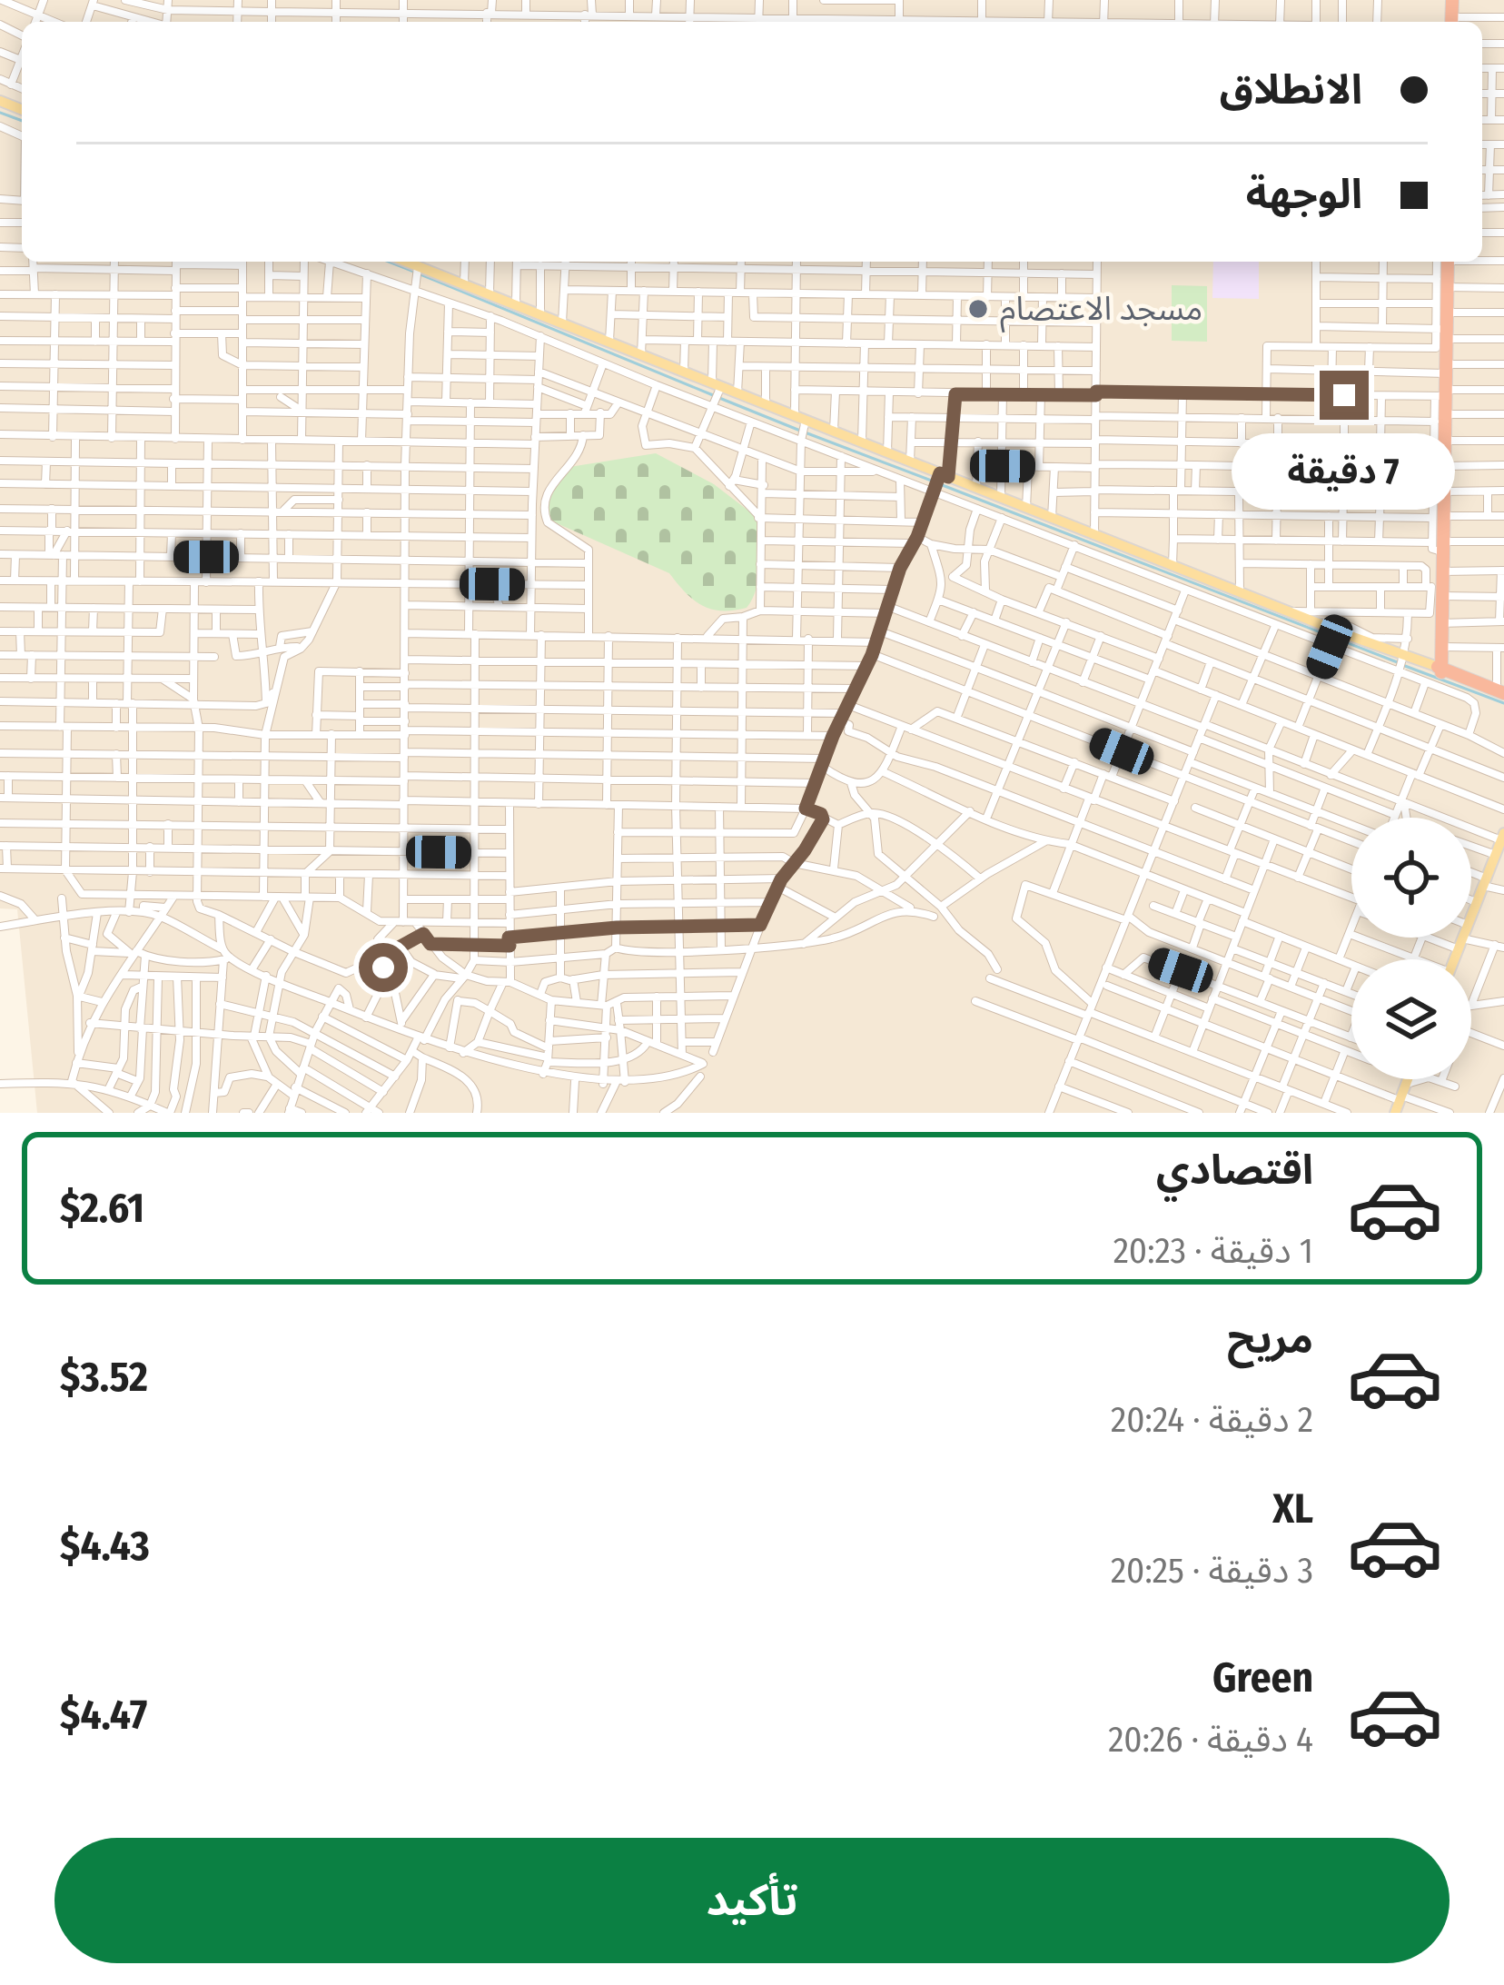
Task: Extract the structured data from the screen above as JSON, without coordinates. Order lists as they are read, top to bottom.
{
  "places": ["مسجد الاعتصام"],
  "page": {
    "banner": ["الانطلاق", "الوجهة"],
    "bubble": "7 دقيقة",
    "list": [
      {
        "name": "اقتصادي",
        "note": "1 دقيقة · 20:23",
        "value": "$2.61"
      },
      {
        "name": "مريح",
        "note": "2 دقيقة · 20:24",
        "value": "$3.52"
      },
      {
        "name": "XL",
        "note": "3 دقيقة · 20:25",
        "value": "$4.43"
      },
      {
        "name": "Green",
        "note": "4 دقيقة · 20:26",
        "value": "$4.47"
      }
    ],
    "buttons": "تأكيد"
  }
}
